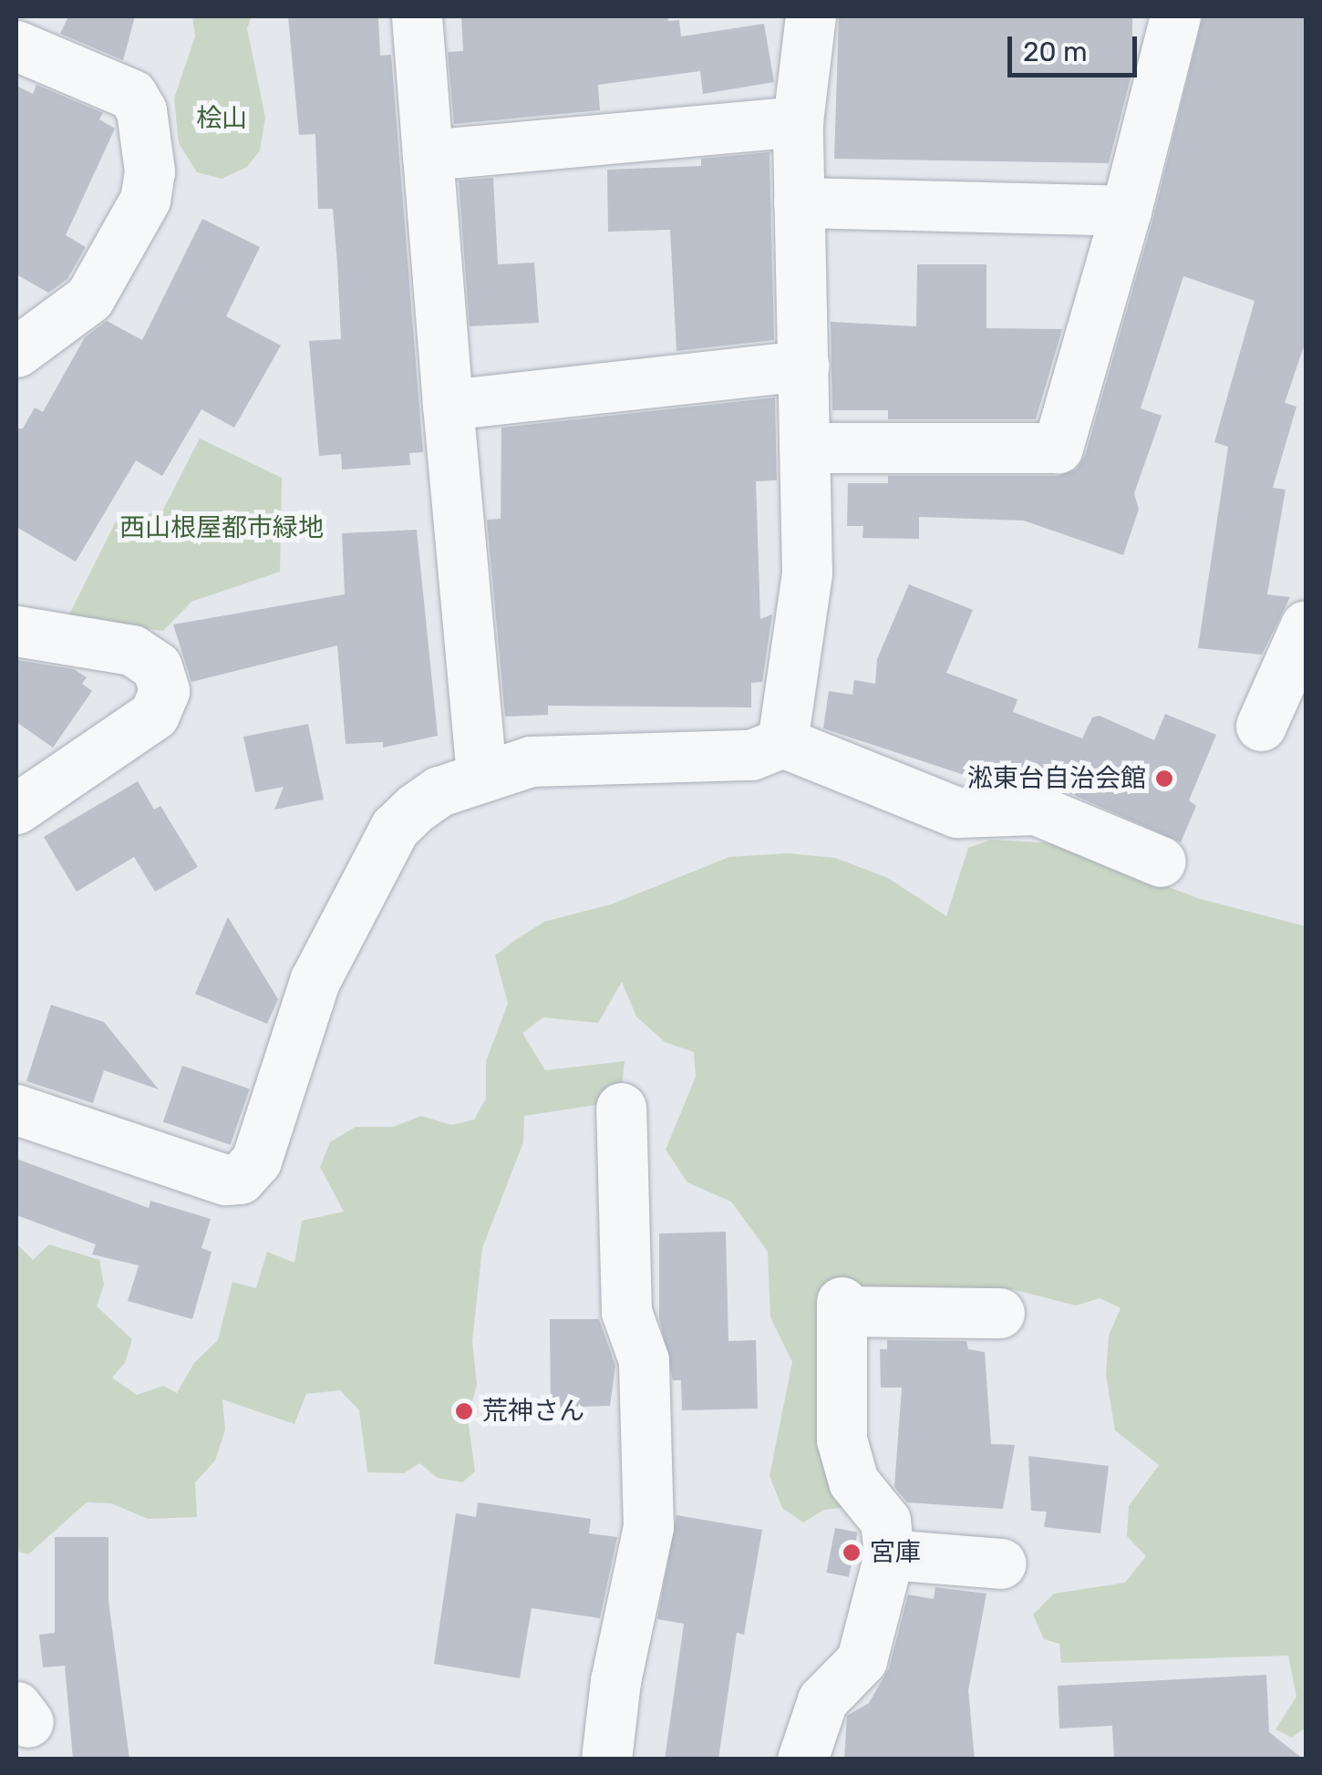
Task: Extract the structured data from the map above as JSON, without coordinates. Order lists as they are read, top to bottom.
{
  "parks": ["桧山", "西山根屋都市緑地"],
  "places": ["淞東台自治会館", "荒神さん", "宮庫"],
  "scale_bar": "20 m"
}
